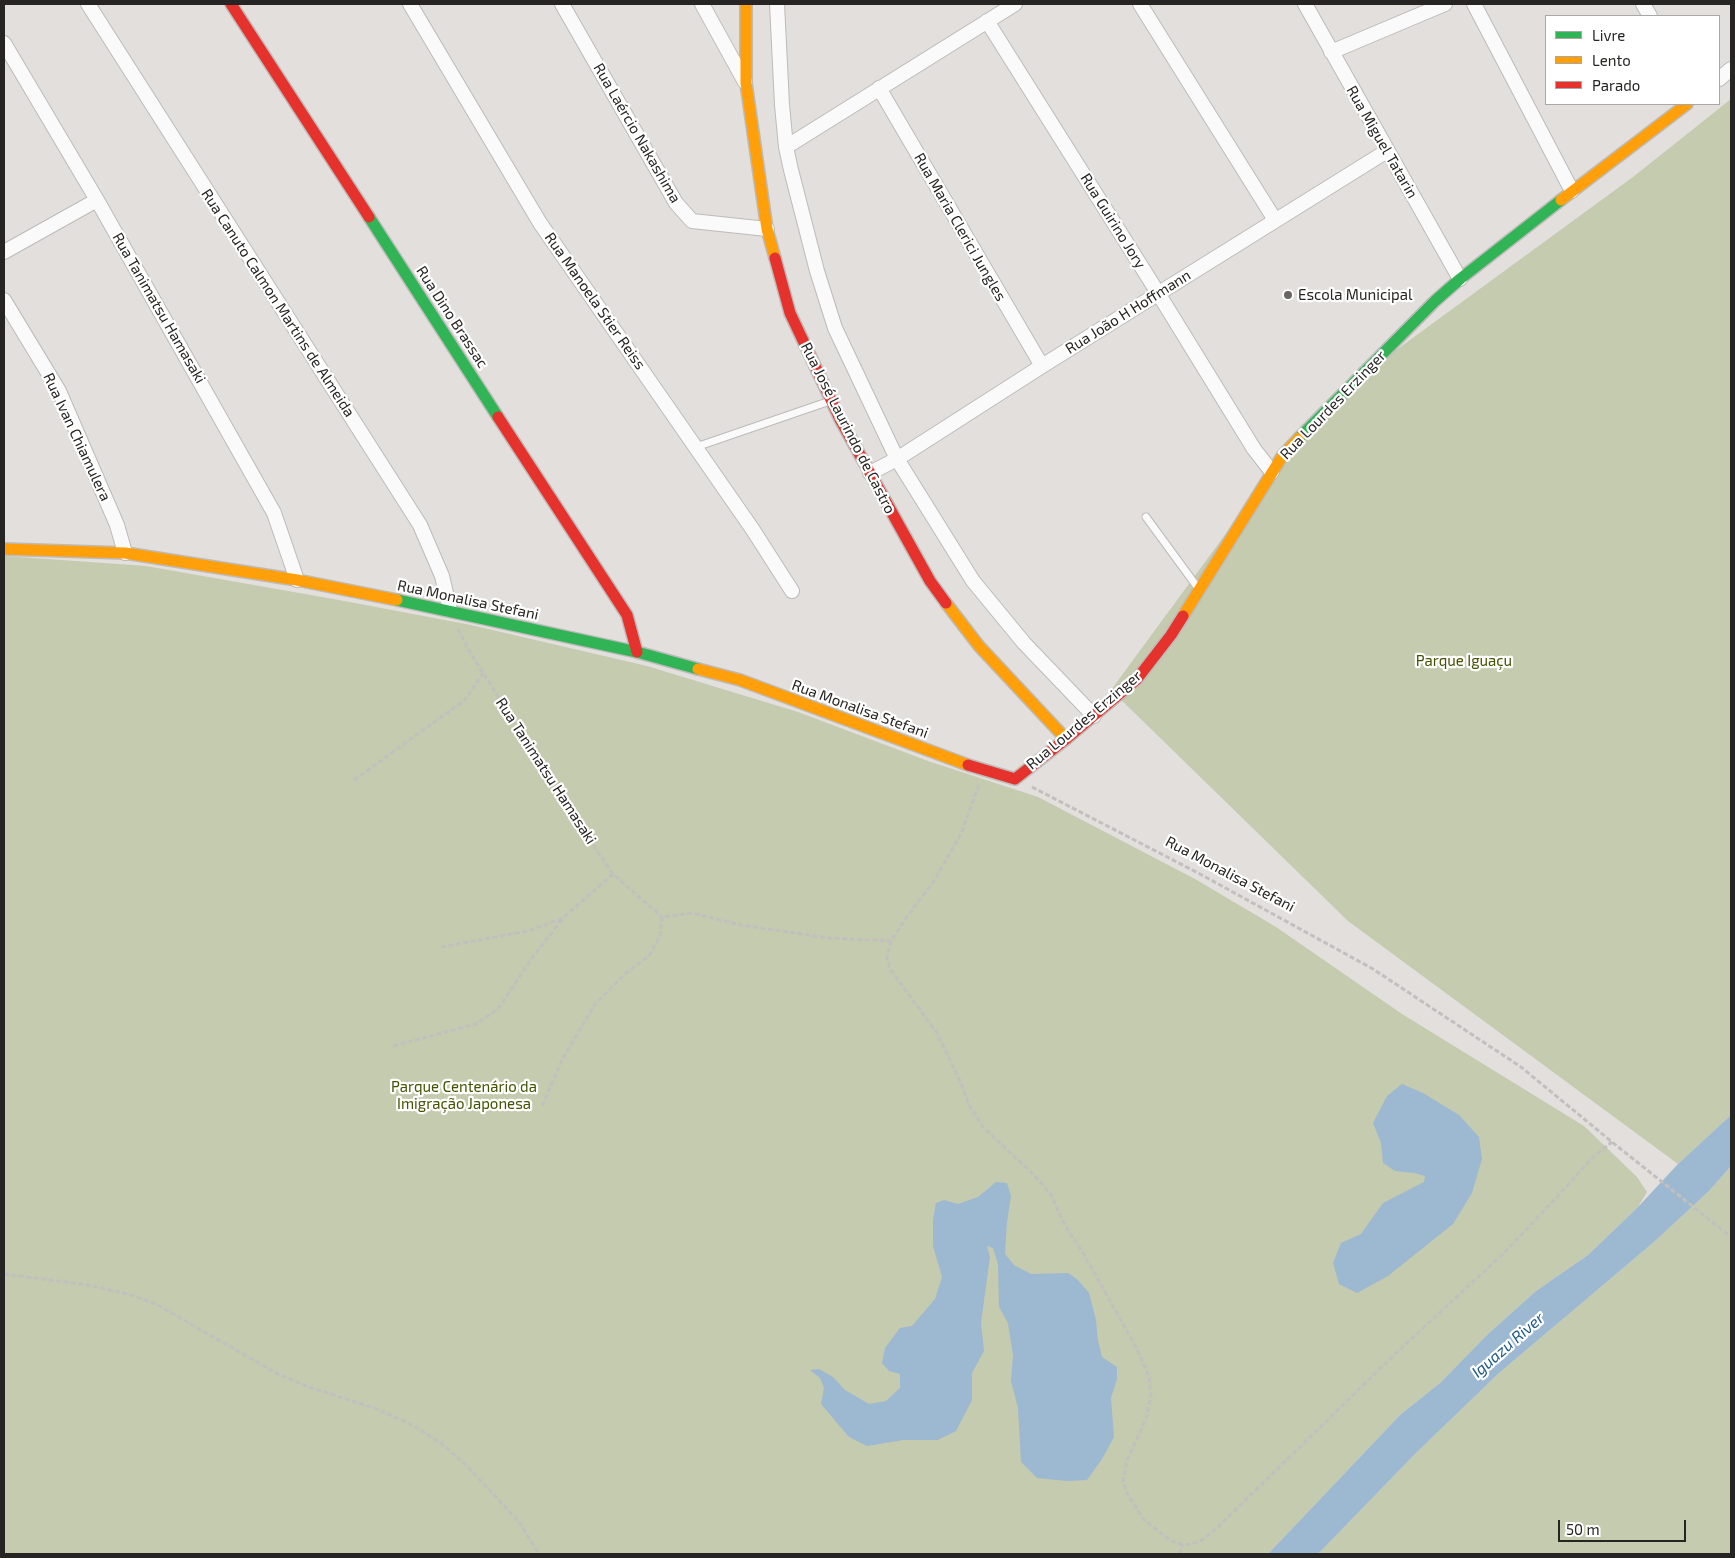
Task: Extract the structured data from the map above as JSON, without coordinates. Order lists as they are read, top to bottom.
{
  "streets": {
    "street": [
      "Rua Laércio Nakashima",
      "Rua Miguel Tatarin",
      "Rua Guirino Jory",
      "Rua Maria Clerici Jungles",
      "Rua Manoela Stier Reiss",
      "Rua Canuto Calmon Martins de Almeida",
      "Rua Tanimatsu Hamasaki",
      "Rua João H Hoffmann",
      "Rua Dino Brassac",
      "Rua Lourdes Erzinger",
      "Rua José Laurindo de Castro",
      "Rua Ivan Chiamulera",
      "Rua Monalisa Stefani"
    ]
  },
  "crossings": [
    ["Rua Laércio Nakashima", "Rua José Laurindo de Castro"],
    ["Rua Miguel Tatarin", "Rua João H Hoffmann"],
    ["Rua Miguel Tatarin", "Rua Lourdes Erzinger"],
    ["Rua Guirino Jory", "Rua João H Hoffmann"],
    ["Rua Guirino Jory", "Rua Lourdes Erzinger"],
    ["Rua Maria Clerici Jungles", "Rua João H Hoffmann"],
    ["Rua Canuto Calmon Martins de Almeida", "Rua Tanimatsu Hamasaki"],
    ["Rua Canuto Calmon Martins de Almeida", "Rua Monalisa Stefani"],
    ["Rua Tanimatsu Hamasaki", "Rua Monalisa Stefani"],
    ["Rua João H Hoffmann", "Rua José Laurindo de Castro"],
    ["Rua Dino Brassac", "Rua Monalisa Stefani"],
    ["Rua Lourdes Erzinger", "Rua José Laurindo de Castro"],
    ["Rua Lourdes Erzinger", "Rua Monalisa Stefani"],
    ["Rua Ivan Chiamulera", "Rua Monalisa Stefani"]
  ],
  "water": ["Iguazu River"],
  "parks": ["Parque Iguaçu", "Parque Centenário da Imigração Japonesa"],
  "places": ["Escola Municipal"],
  "legend": ["Livre", "Lento", "Parado"],
  "scale_bar": "50 m"
}
